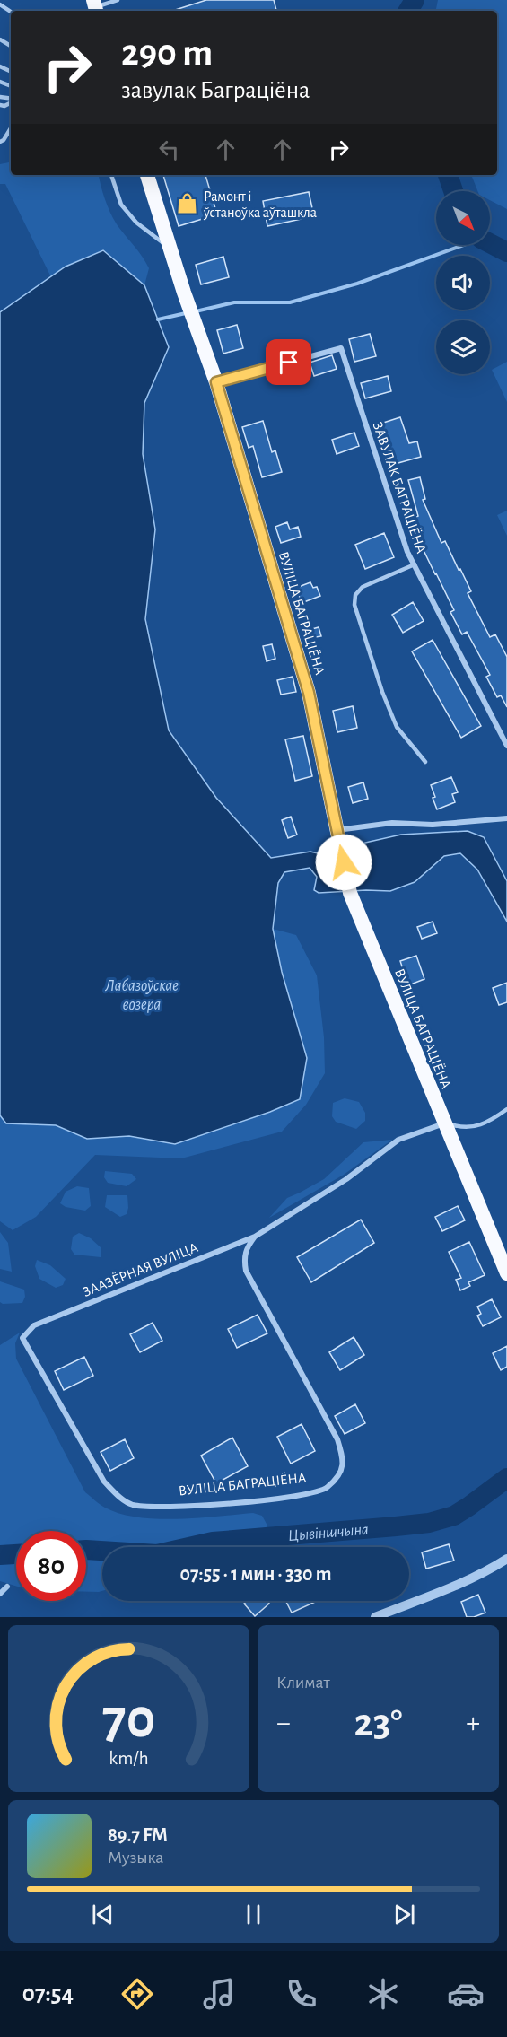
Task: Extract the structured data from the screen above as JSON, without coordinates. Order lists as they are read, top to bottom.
{
  "streets": {
    "highway": ["ВУЛІЦА БАГРАЦІЁНА"],
    "street": ["ЗАВУЛАК БАГРАЦІЁНА", "ЗААЗЁРНАЯ ВУЛІЦА"]
  },
  "crossings": [
    ["ЗАВУЛАК БАГРАЦІЁНА", "ВУЛІЦА БАГРАЦІЁНА"],
    ["ВУЛІЦА БАГРАЦІЁНА", "ЗААЗЁРНАЯ ВУЛІЦА"]
  ],
  "water": ["Лабазоўскае возера", "Цывіншчына"],
  "places": {
    "shop": ["Рамонт і ўстаноўка аўташкла"]
  },
  "north": "bottom right",
  "page": {
    "turn": ["290 m", "завулак Баграціёна"],
    "limit": "80",
    "trip": "07:55 · 1 мин · 330 m",
    "tile": "Климат",
    "heat": ["−", "23°", "+"],
    "song": ["89.7 FM", "Музыка"],
    "tabs": "07:54",
    "gauge": ["70", "km/h"]
  }
}
